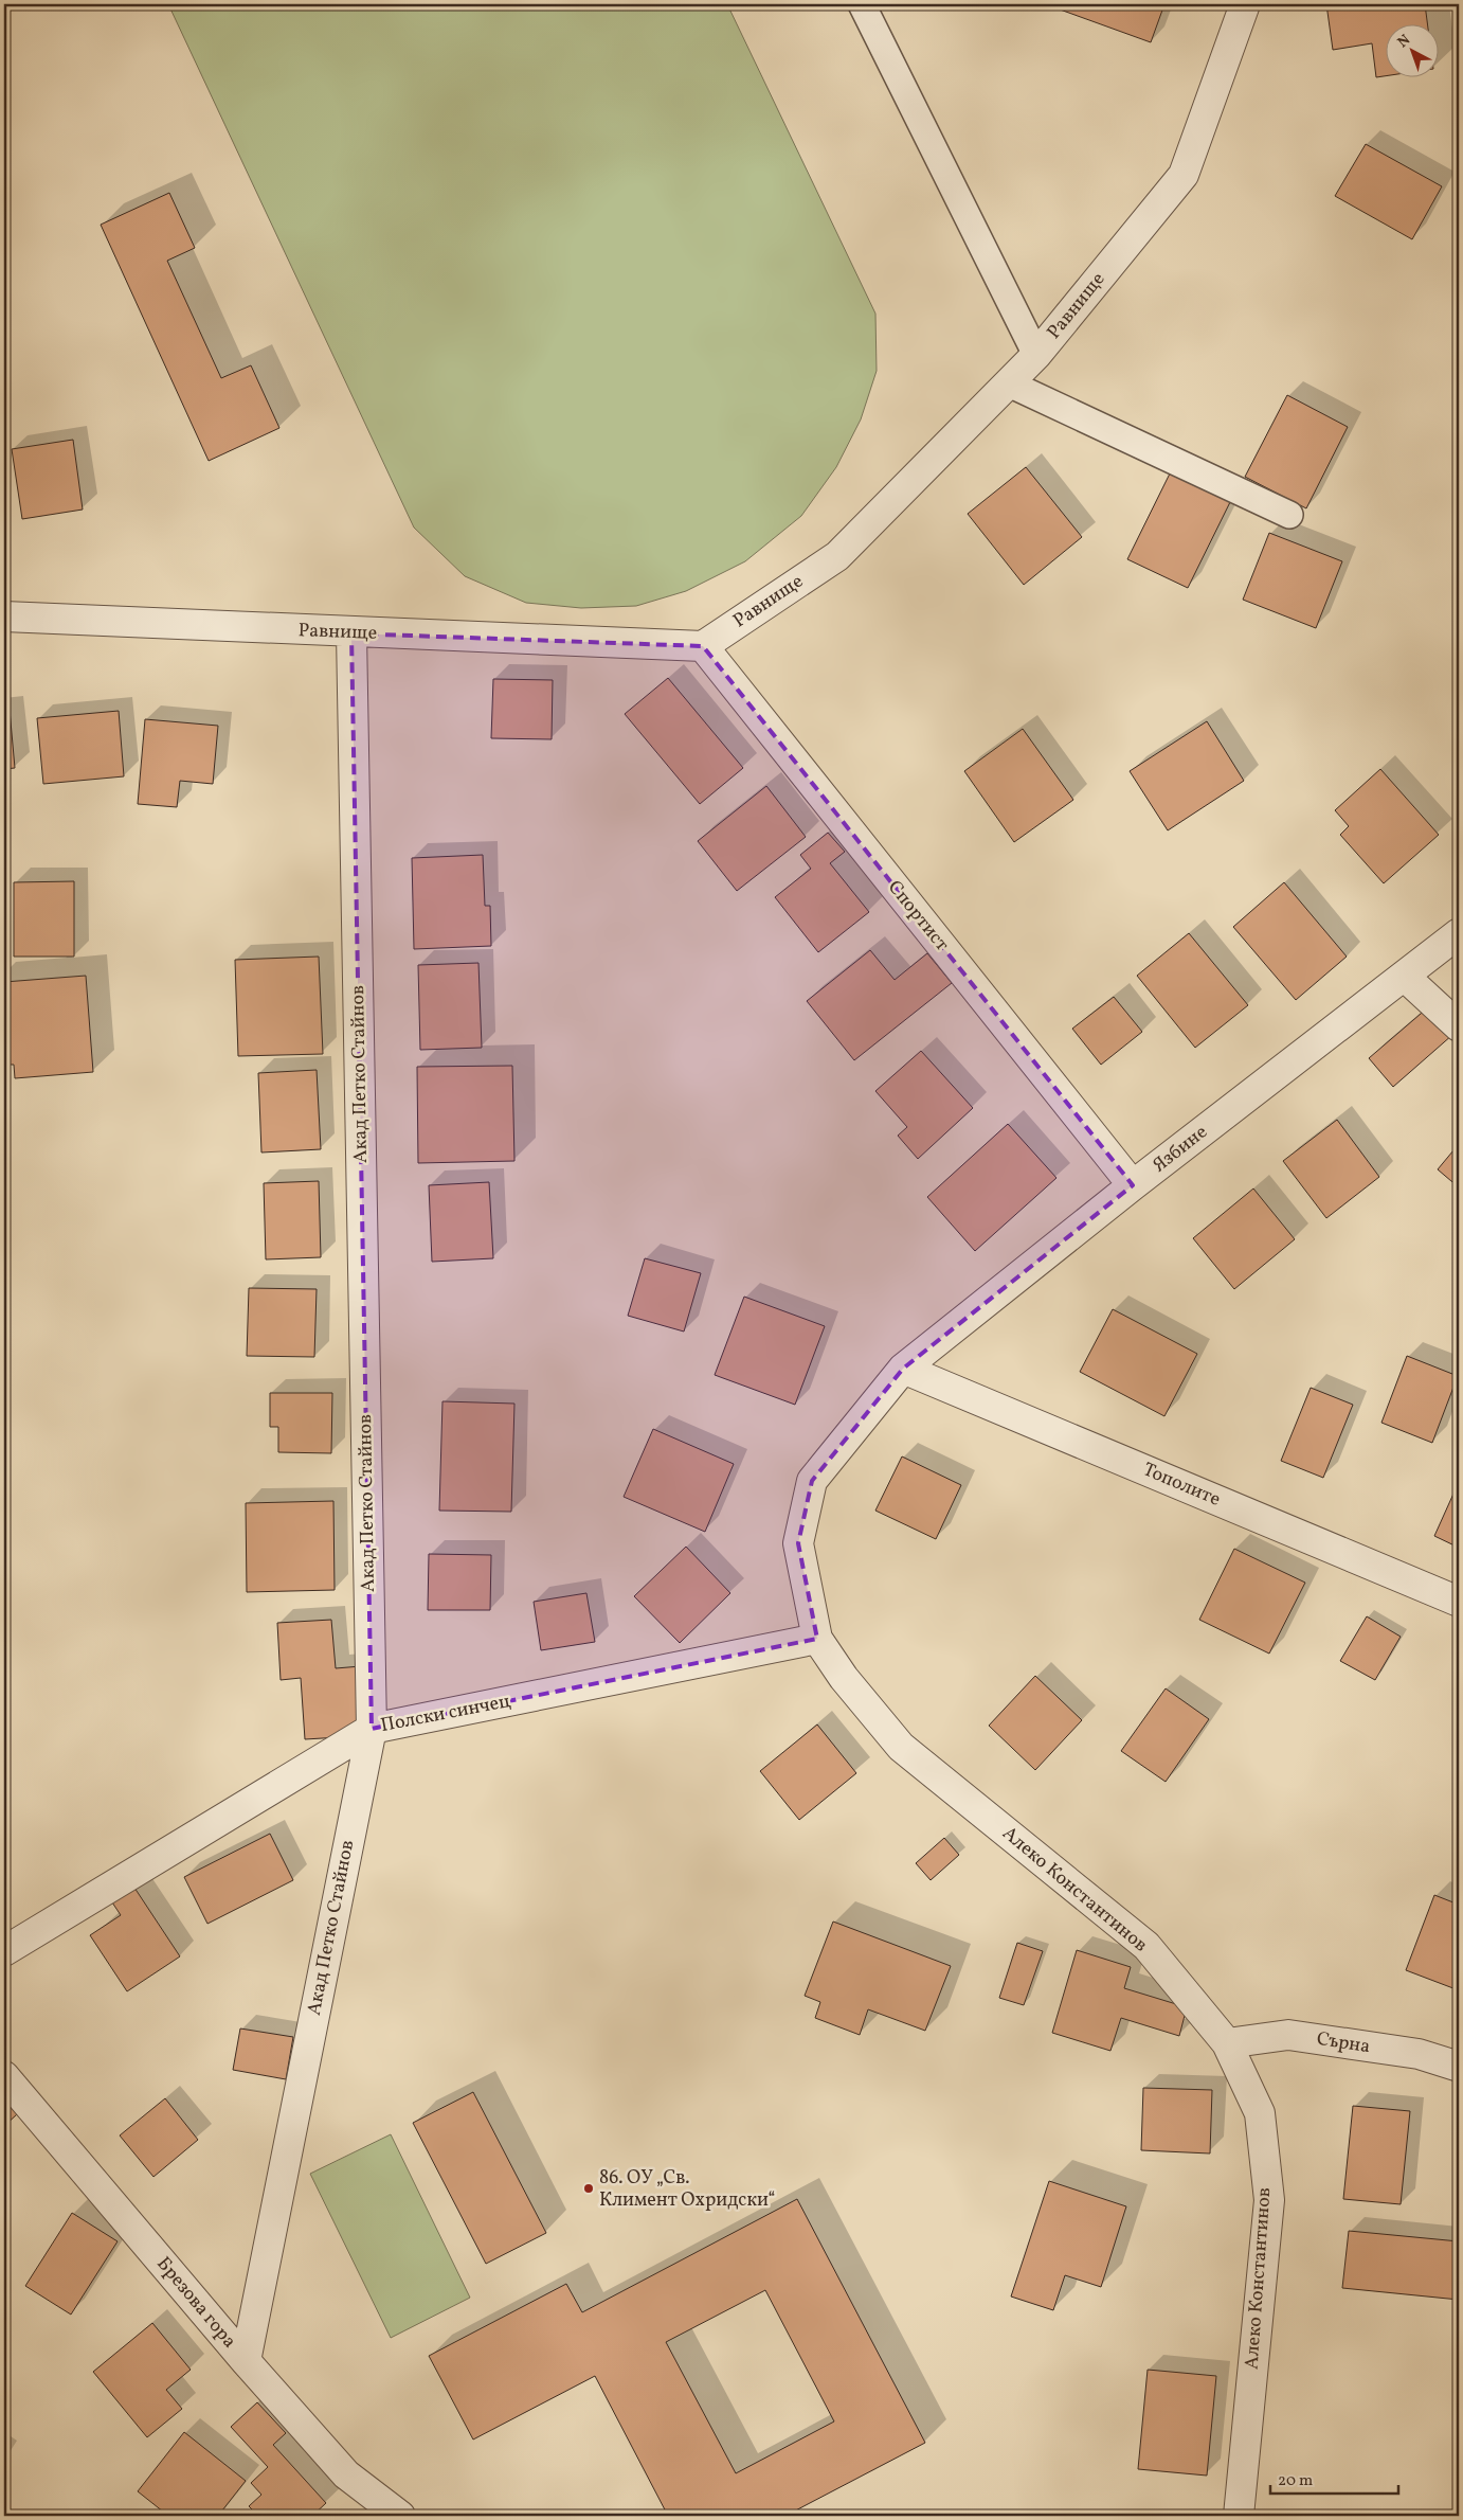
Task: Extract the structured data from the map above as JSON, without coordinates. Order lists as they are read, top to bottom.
{
  "streets": {
    "street": [
      "Равнище",
      "Спортист",
      "Акад Петко Стайнов",
      "Язбине",
      "Тополите",
      "Полски синчец",
      "Алеко Константинов",
      "Сърна",
      "Брезова гора"
    ]
  },
  "crossings": [
    ["Равнище", "Спортист"],
    ["Равнище", "Акад Петко Стайнов"],
    ["Спортист", "Язбине"],
    ["Акад Петко Стайнов", "Полски синчец"],
    ["Акад Петко Стайнов", "Брезова гора"],
    ["Язбине", "Тополите"],
    ["Язбине", "Алеко Константинов"],
    ["Тополите", "Алеко Константинов"],
    ["Полски синчец", "Алеко Константинов"],
    ["Алеко Константинов", "Сърна"]
  ],
  "places": ["86. ОУ „Св. Климент Охридски“"],
  "scale_bar": "20 m",
  "north": "top left"
}
